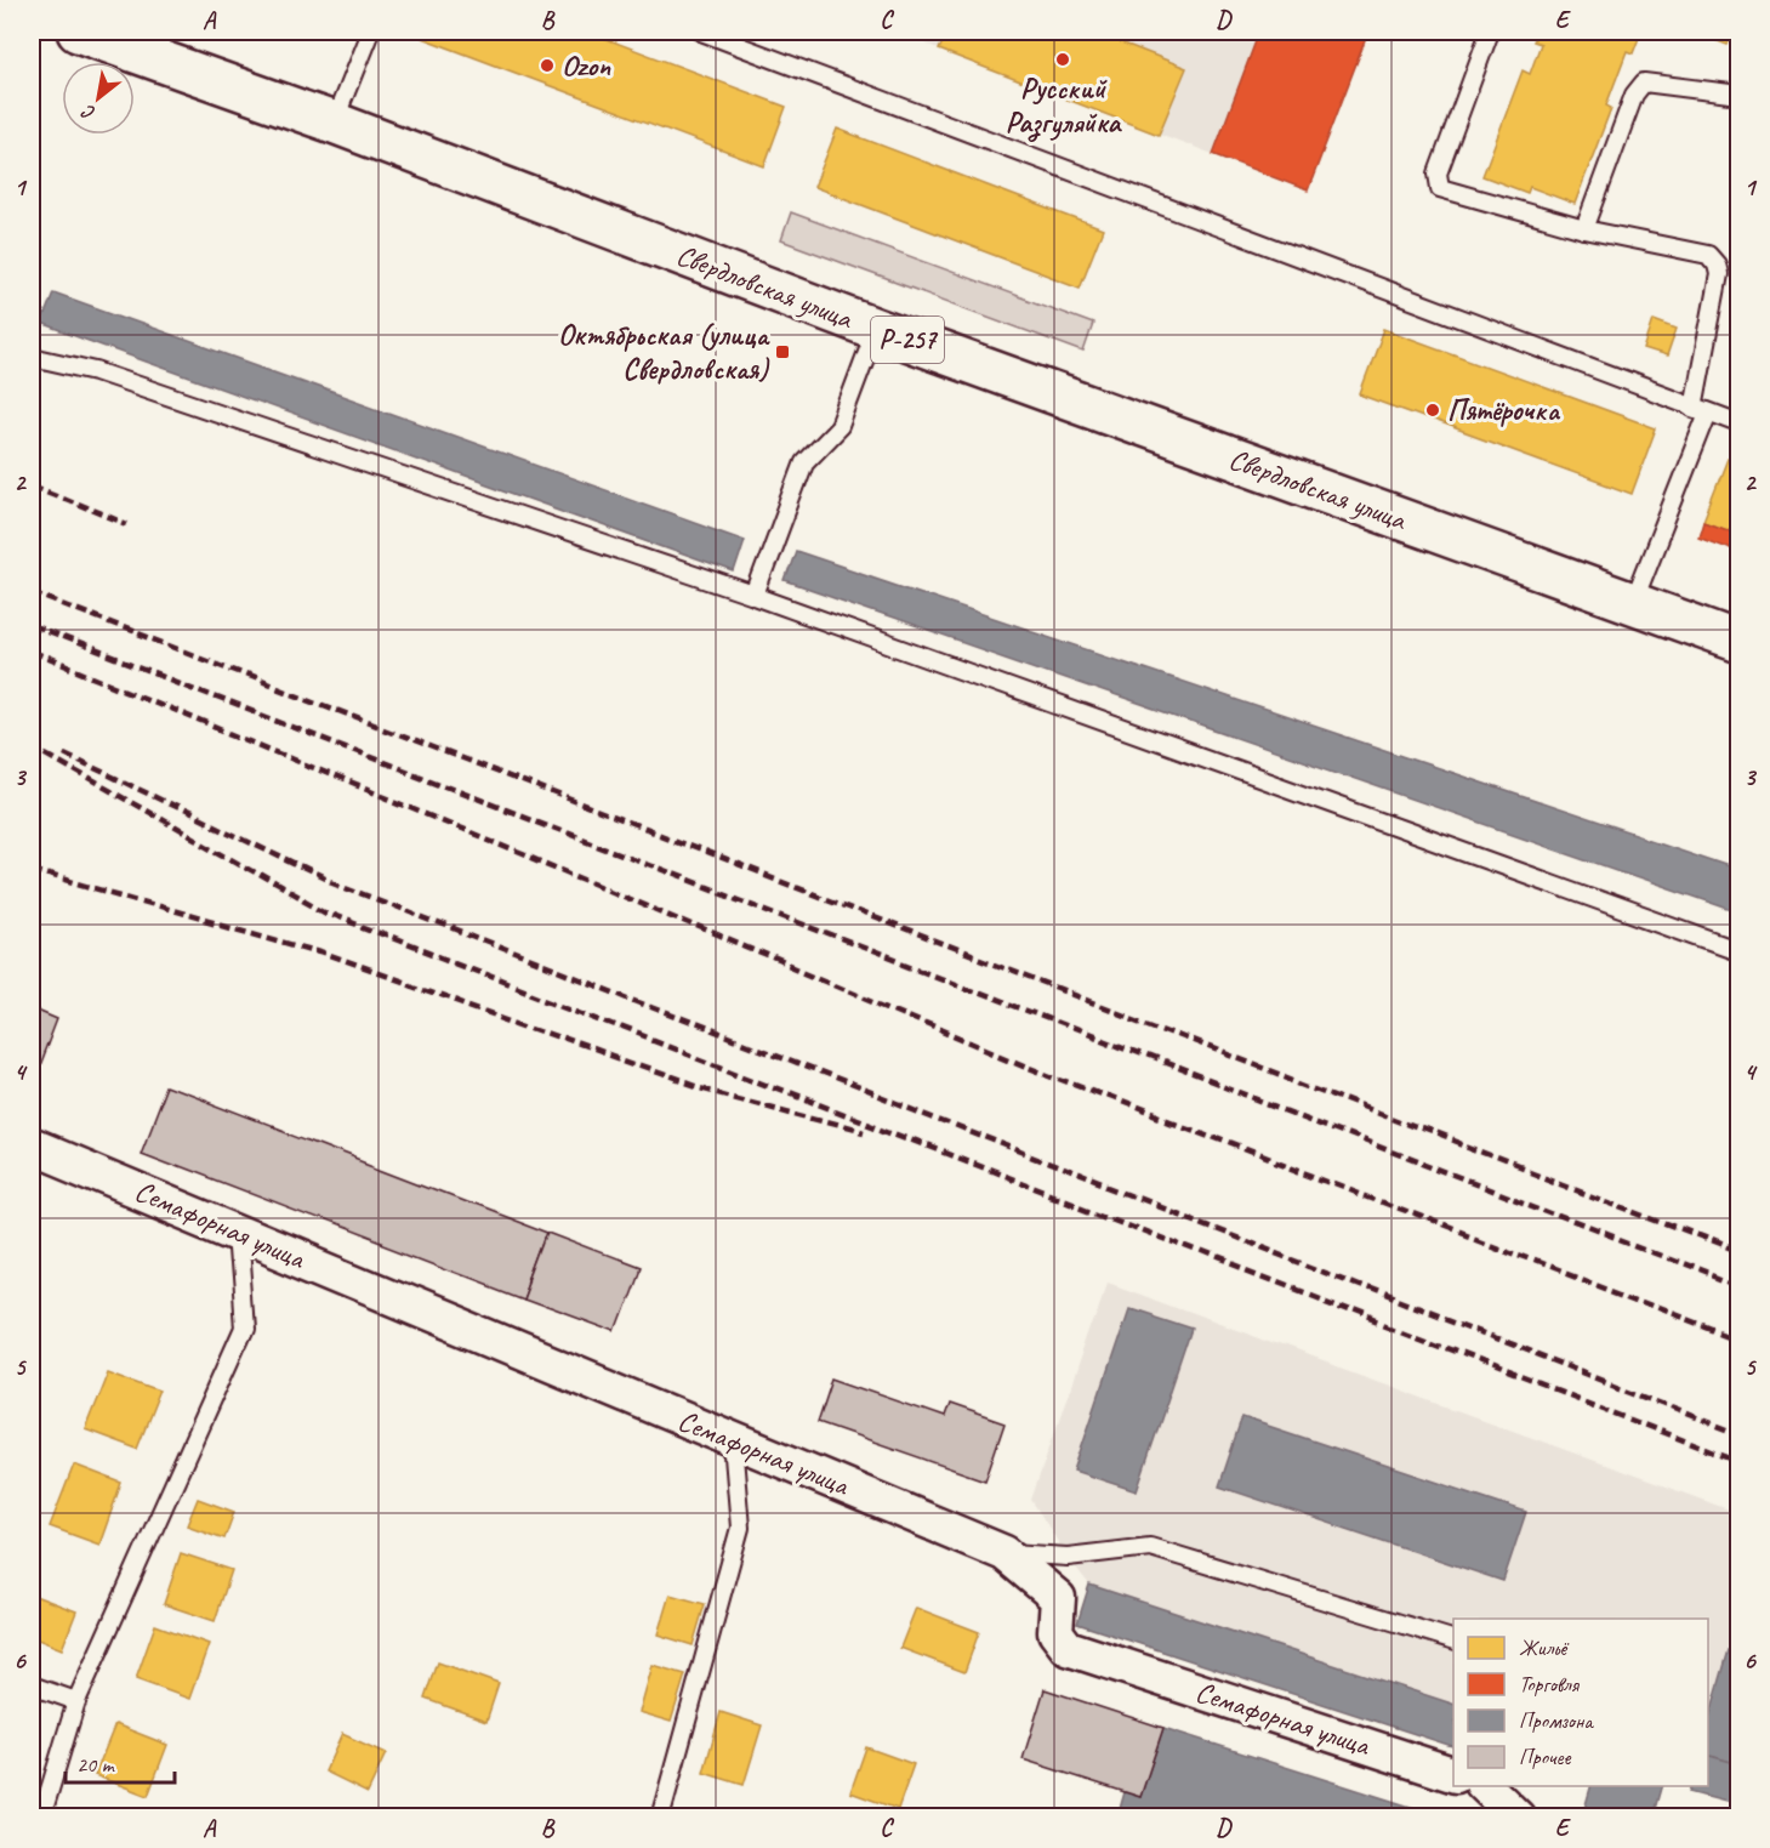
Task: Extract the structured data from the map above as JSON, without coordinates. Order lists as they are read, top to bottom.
{
  "streets": {
    "highway": ["Свердловская улица", "Р-257"],
    "street": ["Семафорная улица"]
  },
  "places": {
    "other": ["Русский Разгуляйка", "Ozon", "Пятёрочка"],
    "transit": ["Октябрьская (улица Свердловская)"]
  },
  "legend": [
    "Жильё",
    "Торговля",
    "Промзона",
    "Прочее"
  ],
  "scale_bar": "20 m",
  "north": "bottom left",
  "grid": {
    "columns": [
      "A",
      "B",
      "C",
      "D",
      "E"
    ],
    "rows": [
      "1",
      "2",
      "3",
      "4",
      "5",
      "6"
    ]
  }
}
